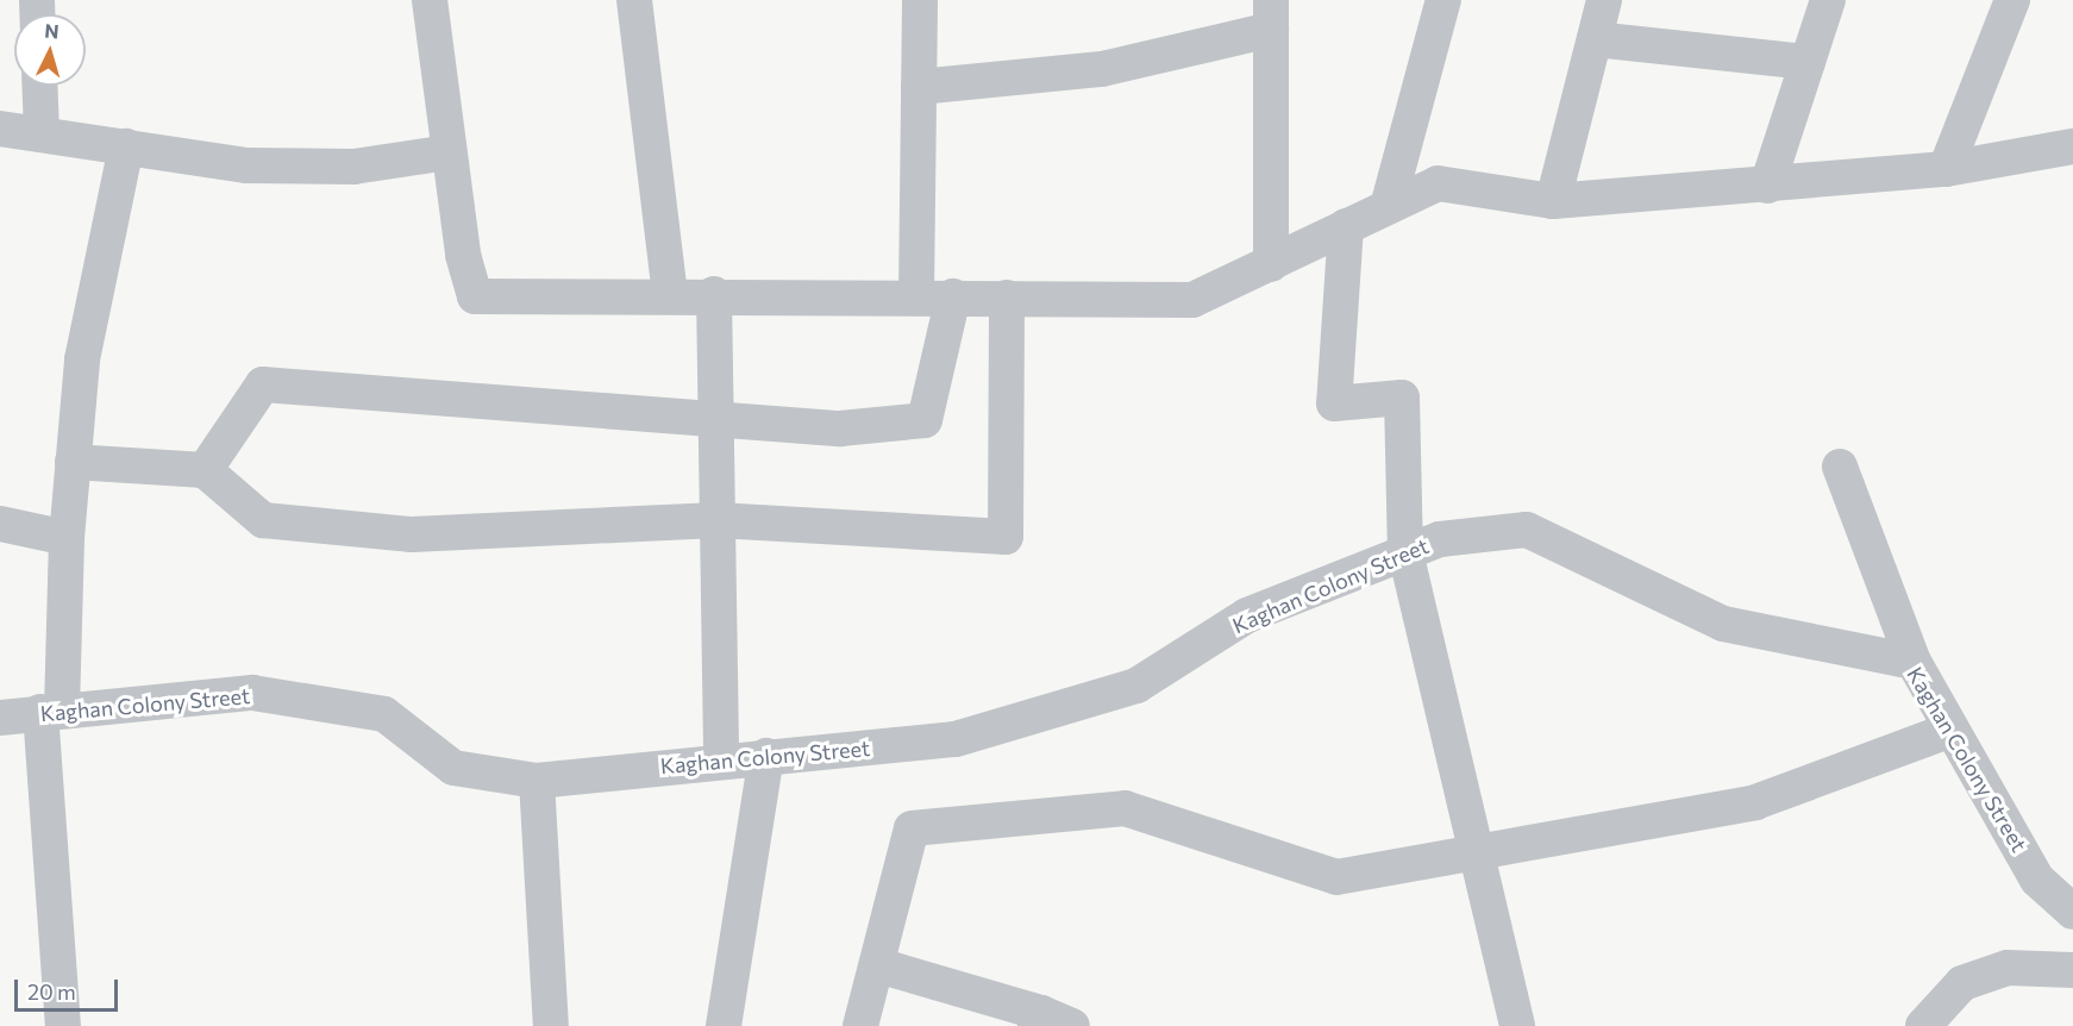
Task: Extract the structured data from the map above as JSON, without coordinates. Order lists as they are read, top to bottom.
{
  "streets": {
    "street": ["Kaghan Colony Street"]
  },
  "scale_bar": "20 m",
  "north": "top"
}
